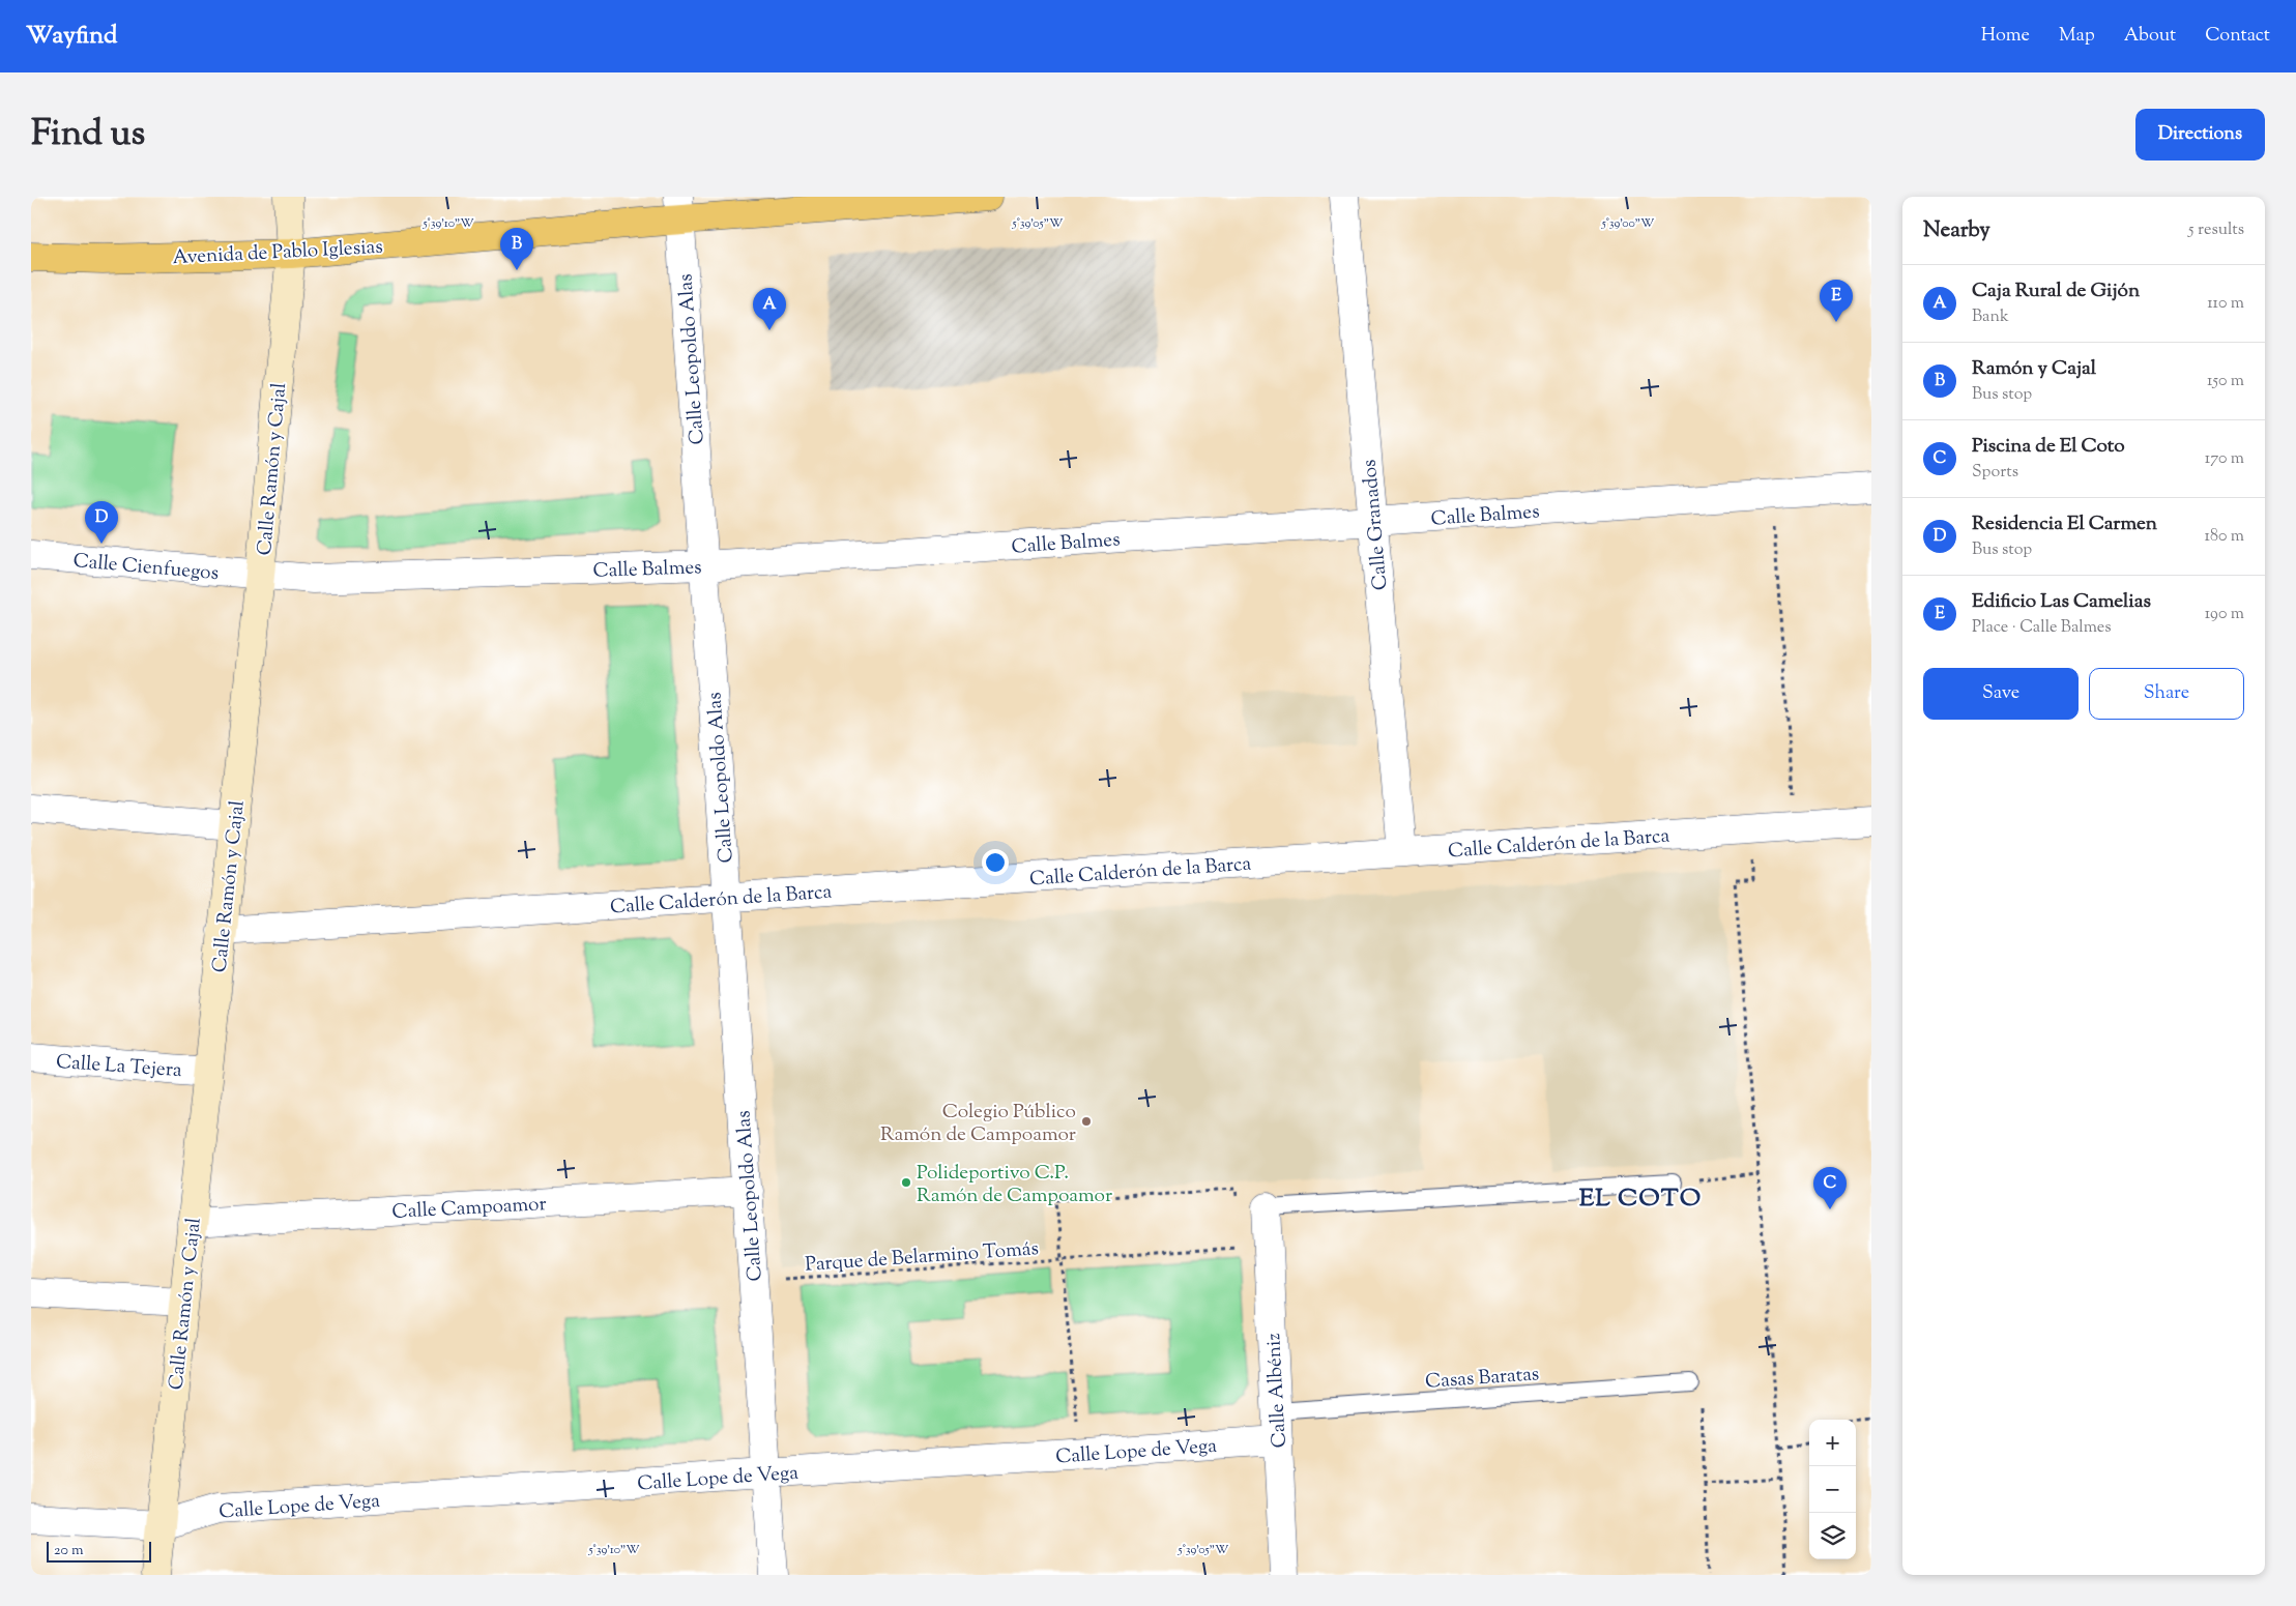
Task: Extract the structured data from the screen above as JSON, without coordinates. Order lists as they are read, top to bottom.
{
  "streets": {
    "main road": ["Avenida de Pablo Iglesias", "Calle Ramón y Cajal"],
    "street": [
      "Calle Leopoldo Alas",
      "Calle Balmes",
      "Calle Granados",
      "Calle Cienfuegos",
      "Calle Calderón de la Barca",
      "Calle La Tejera",
      "Calle Campoamor",
      "Calle Albéniz",
      "Calle Lope de Vega"
    ],
    "lane": ["Casas Baratas"],
    "path": ["Parque de Belarmino Tomás"]
  },
  "crossings": [
    ["Avenida de Pablo Iglesias", "Calle Leopoldo Alas"],
    ["Avenida de Pablo Iglesias", "Calle Ramón y Cajal"],
    ["Calle Leopoldo Alas", "Calle Balmes"],
    ["Calle Leopoldo Alas", "Calle Calderón de la Barca"],
    ["Calle Leopoldo Alas", "Calle Campoamor"],
    ["Calle Leopoldo Alas", "Calle Lope de Vega"],
    ["Calle Ramón y Cajal", "Calle Balmes"],
    ["Calle Ramón y Cajal", "Calle Cienfuegos"],
    ["Calle Ramón y Cajal", "Calle Calderón de la Barca"],
    ["Calle Ramón y Cajal", "Calle La Tejera"],
    ["Calle Ramón y Cajal", "Calle Campoamor"],
    ["Calle Ramón y Cajal", "Calle Lope de Vega"],
    ["Calle Balmes", "Calle Granados"],
    ["Calle Balmes", "Calle Cienfuegos"],
    ["Calle Granados", "Calle Calderón de la Barca"],
    ["Parque de Belarmino Tomás", "Calle Lope de Vega"],
    ["Casas Baratas", "Calle Albéniz"],
    ["Calle Albéniz", "Calle Lope de Vega"]
  ],
  "districts": ["EL COTO"],
  "places": ["Colegio Público Ramón de Campoamor", "Polideportivo C.P. Ramón de Campoamor"],
  "scale_bar": "20 m",
  "page": {
    "header": "Wayfind",
    "nav": [
      "Home",
      "Map",
      "About",
      "Contact"
    ],
    "title": "Find us",
    "buttons": [
      "Directions",
      ["Save", "Share"]
    ],
    "heading": ["Nearby", "5 results"],
    "pins": [
      "B",
      "E",
      "A",
      "D",
      "C"
    ],
    "list": [
      {
        "mark": "A",
        "name": "Caja Rural de Gijón",
        "note": "Bank",
        "value": "110 m"
      },
      {
        "mark": "B",
        "name": "Ramón y Cajal",
        "note": "Bus stop",
        "value": "150 m"
      },
      {
        "mark": "C",
        "name": "Piscina de El Coto",
        "note": "Sports",
        "value": "170 m"
      },
      {
        "mark": "D",
        "name": "Residencia El Carmen",
        "note": "Bus stop",
        "value": "180 m"
      },
      {
        "mark": "E",
        "name": "Edificio Las Camelias",
        "note": "Place · Calle Balmes",
        "value": "190 m"
      }
    ],
    "map_buttons": ["+", "−"],
    "scale": "20 m"
  },
  "coordinates": ["5°39'10\"W", "5°39'05\"W", "5°39'00\"W"]
}
